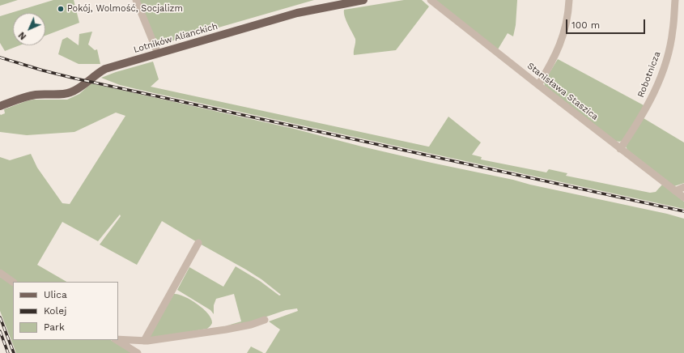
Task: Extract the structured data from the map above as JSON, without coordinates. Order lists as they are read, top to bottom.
{
  "streets": {
    "main road": ["Lotników Alianckich"],
    "street": ["Robotnicza", "Stanisława Staszica"]
  },
  "crossings": [
    ["Robotnicza", "Stanisława Staszica"]
  ],
  "places": ["Pokój, Wolmość, Socjalizm"],
  "legend": ["Ulica", "Kolej", "Park"],
  "scale_bar": "100 m",
  "north": "bottom left"
}
